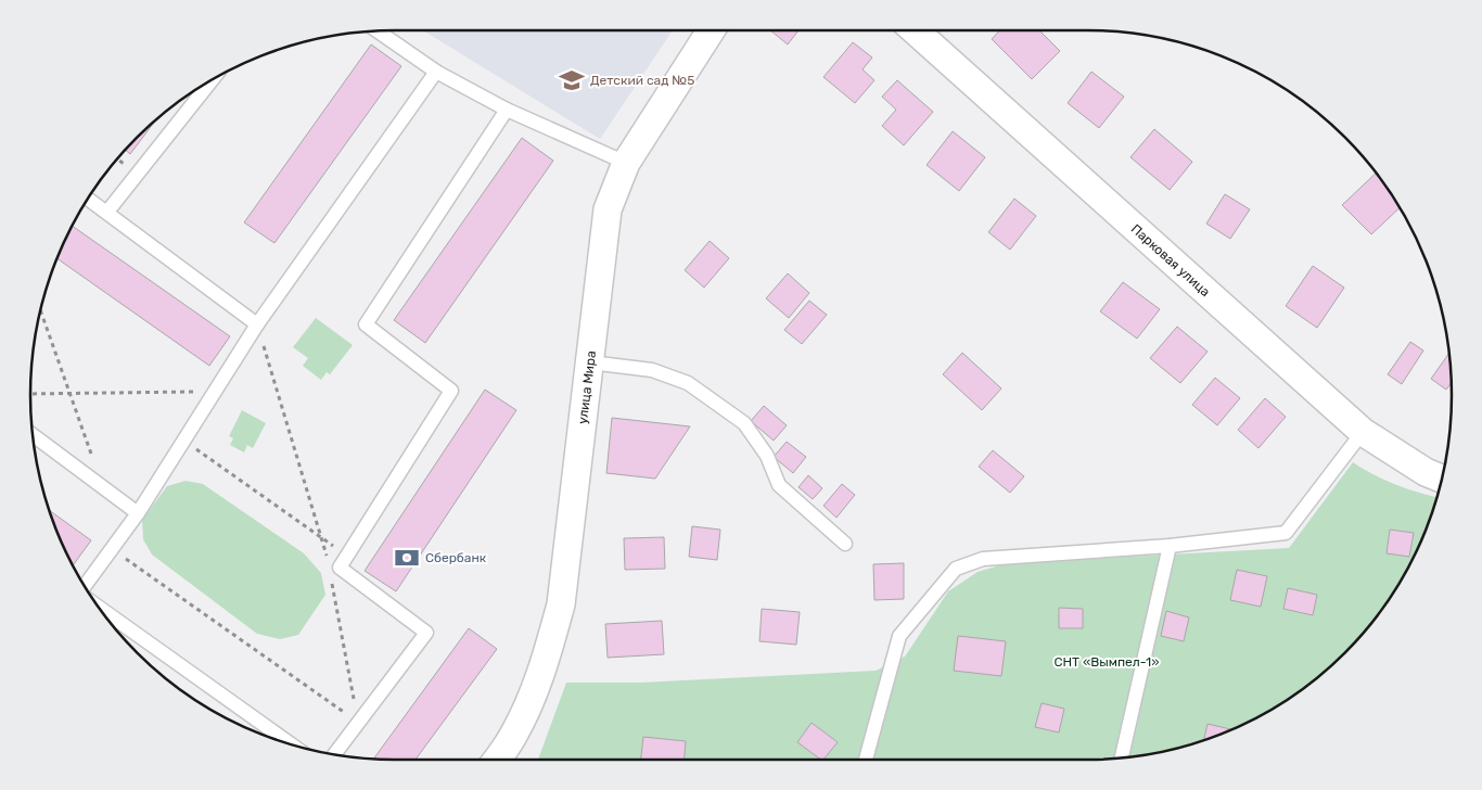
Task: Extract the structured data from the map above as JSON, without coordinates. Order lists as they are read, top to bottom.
{
  "streets": {
    "street": ["Парковая улица", "улица Мира"]
  },
  "parks": ["СНТ «Вымпел-1»"],
  "places": {
    "school or university": ["Детский сад №5"],
    "bank": ["Сбербанк"]
  }
}
